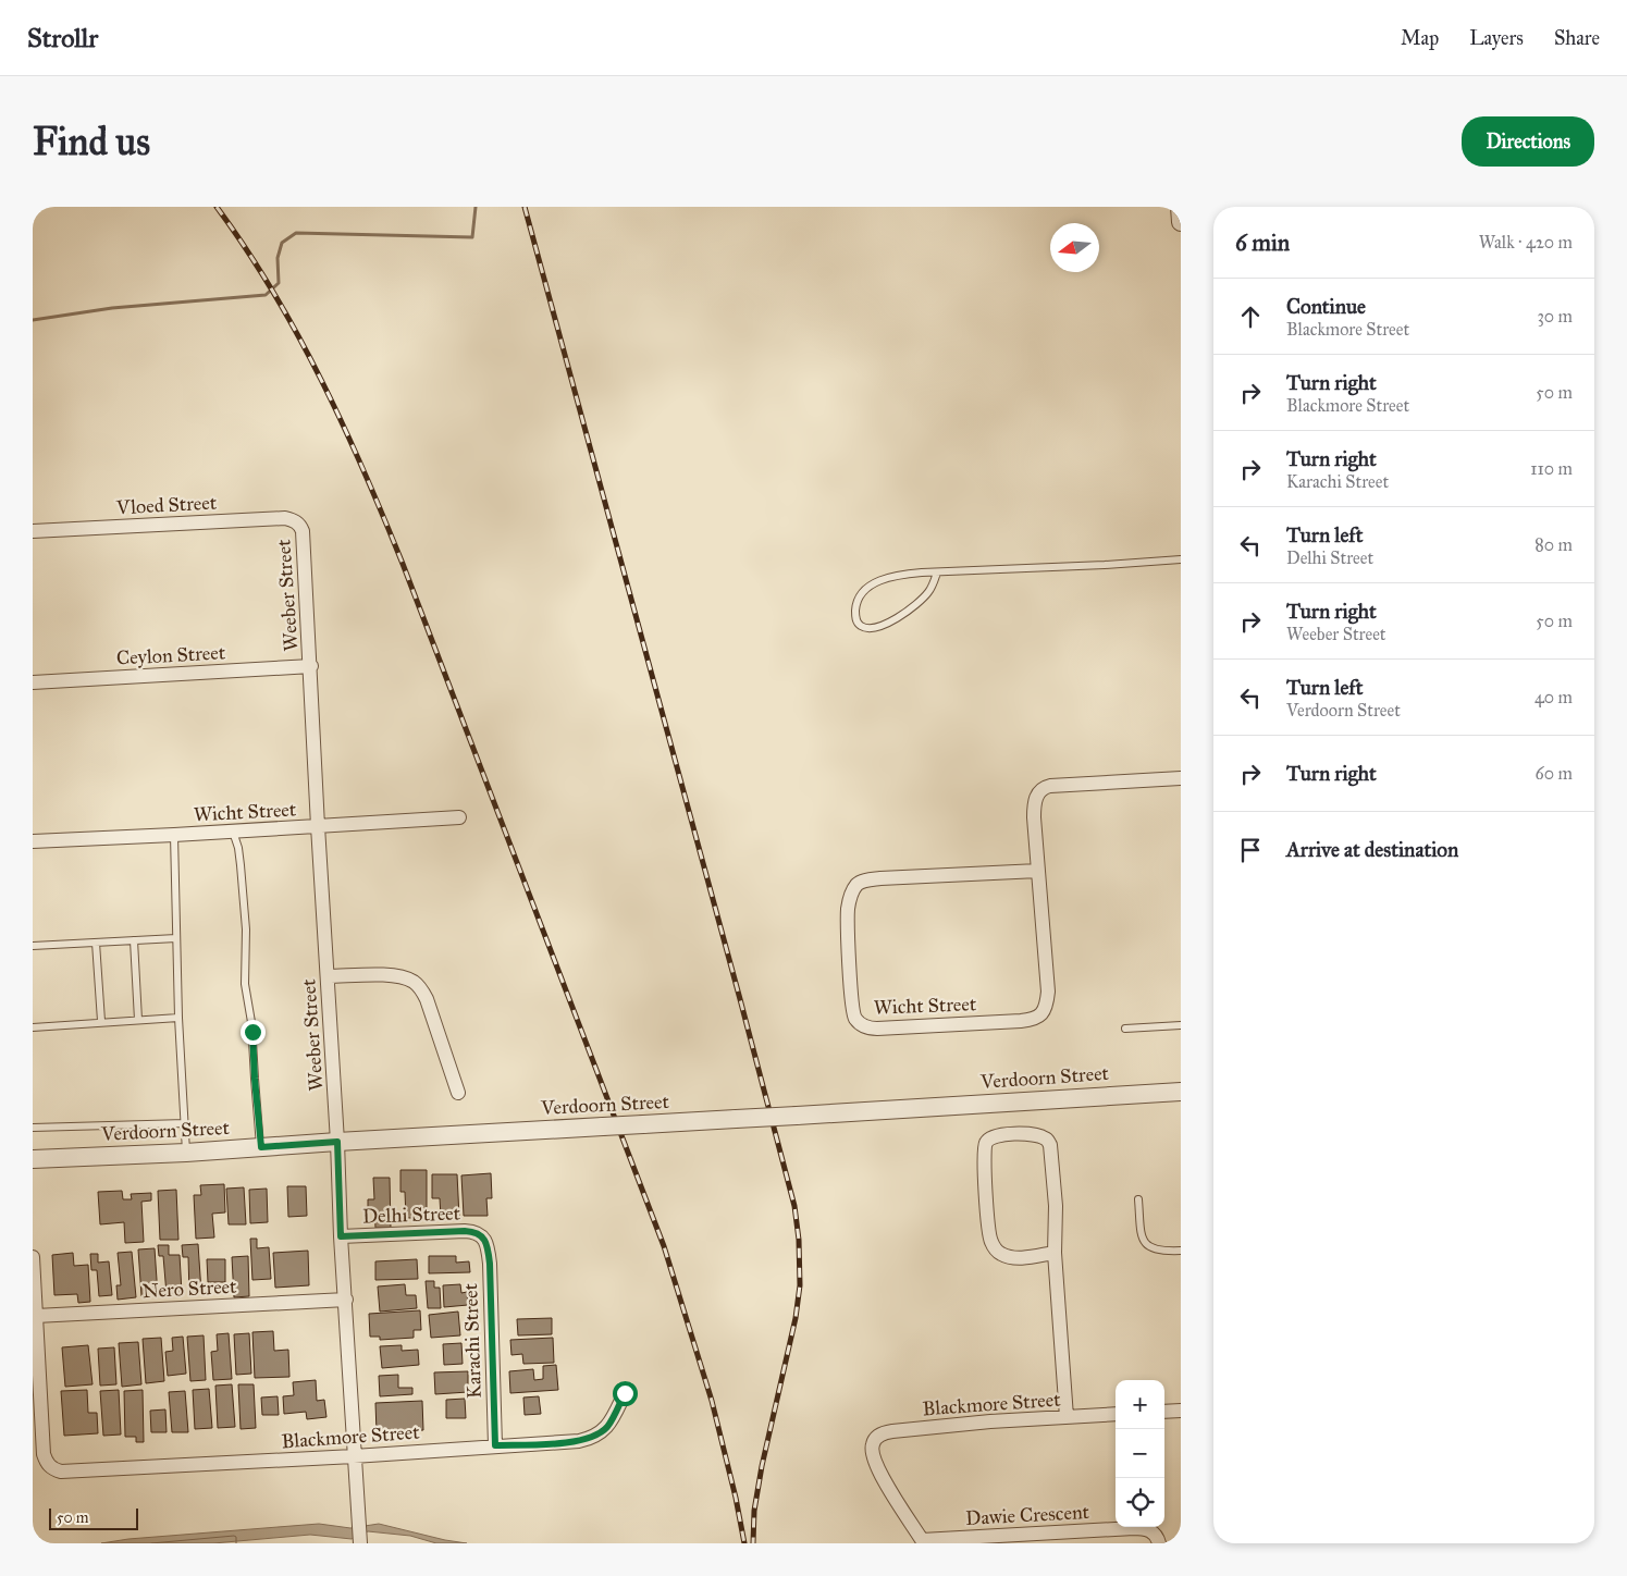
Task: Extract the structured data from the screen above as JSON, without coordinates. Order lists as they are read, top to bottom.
{
  "streets": {
    "street": [
      "Vloed Street",
      "Weeber Street",
      "Ceylon Street",
      "Wicht Street",
      "Verdoorn Street",
      "Delhi Street",
      "Nero Street",
      "Karachi Street",
      "Blackmore Street",
      "Dawie Crescent"
    ]
  },
  "crossings": [
    ["Vloed Street", "Weeber Street"],
    ["Weeber Street", "Ceylon Street"],
    ["Weeber Street", "Wicht Street"],
    ["Weeber Street", "Verdoorn Street"],
    ["Weeber Street", "Delhi Street"],
    ["Weeber Street", "Nero Street"],
    ["Weeber Street", "Blackmore Street"],
    ["Delhi Street", "Karachi Street"],
    ["Nero Street", "Blackmore Street"],
    ["Karachi Street", "Blackmore Street"],
    ["Blackmore Street", "Dawie Crescent"]
  ],
  "scale_bar": "50 m",
  "north": "left",
  "page": {
    "header": "Strollr",
    "nav": ["Map", "Layers", "Share"],
    "buttons": "Directions",
    "title": "Find us",
    "heading": ["6 min", "Walk · 420 m"],
    "list": [
      ["Continue", "Blackmore Street", "30 m"],
      ["Turn right", "Blackmore Street", "50 m"],
      ["Turn right", "Karachi Street", "110 m"],
      ["Turn left", "Delhi Street", "80 m"],
      ["Turn right", "Weeber Street", "50 m"],
      ["Turn left", "Verdoorn Street", "40 m"],
      ["Turn right", "60 m"],
      "Arrive at destination"
    ],
    "map_buttons": ["+", "−"],
    "scale": "50 m"
  }
}
